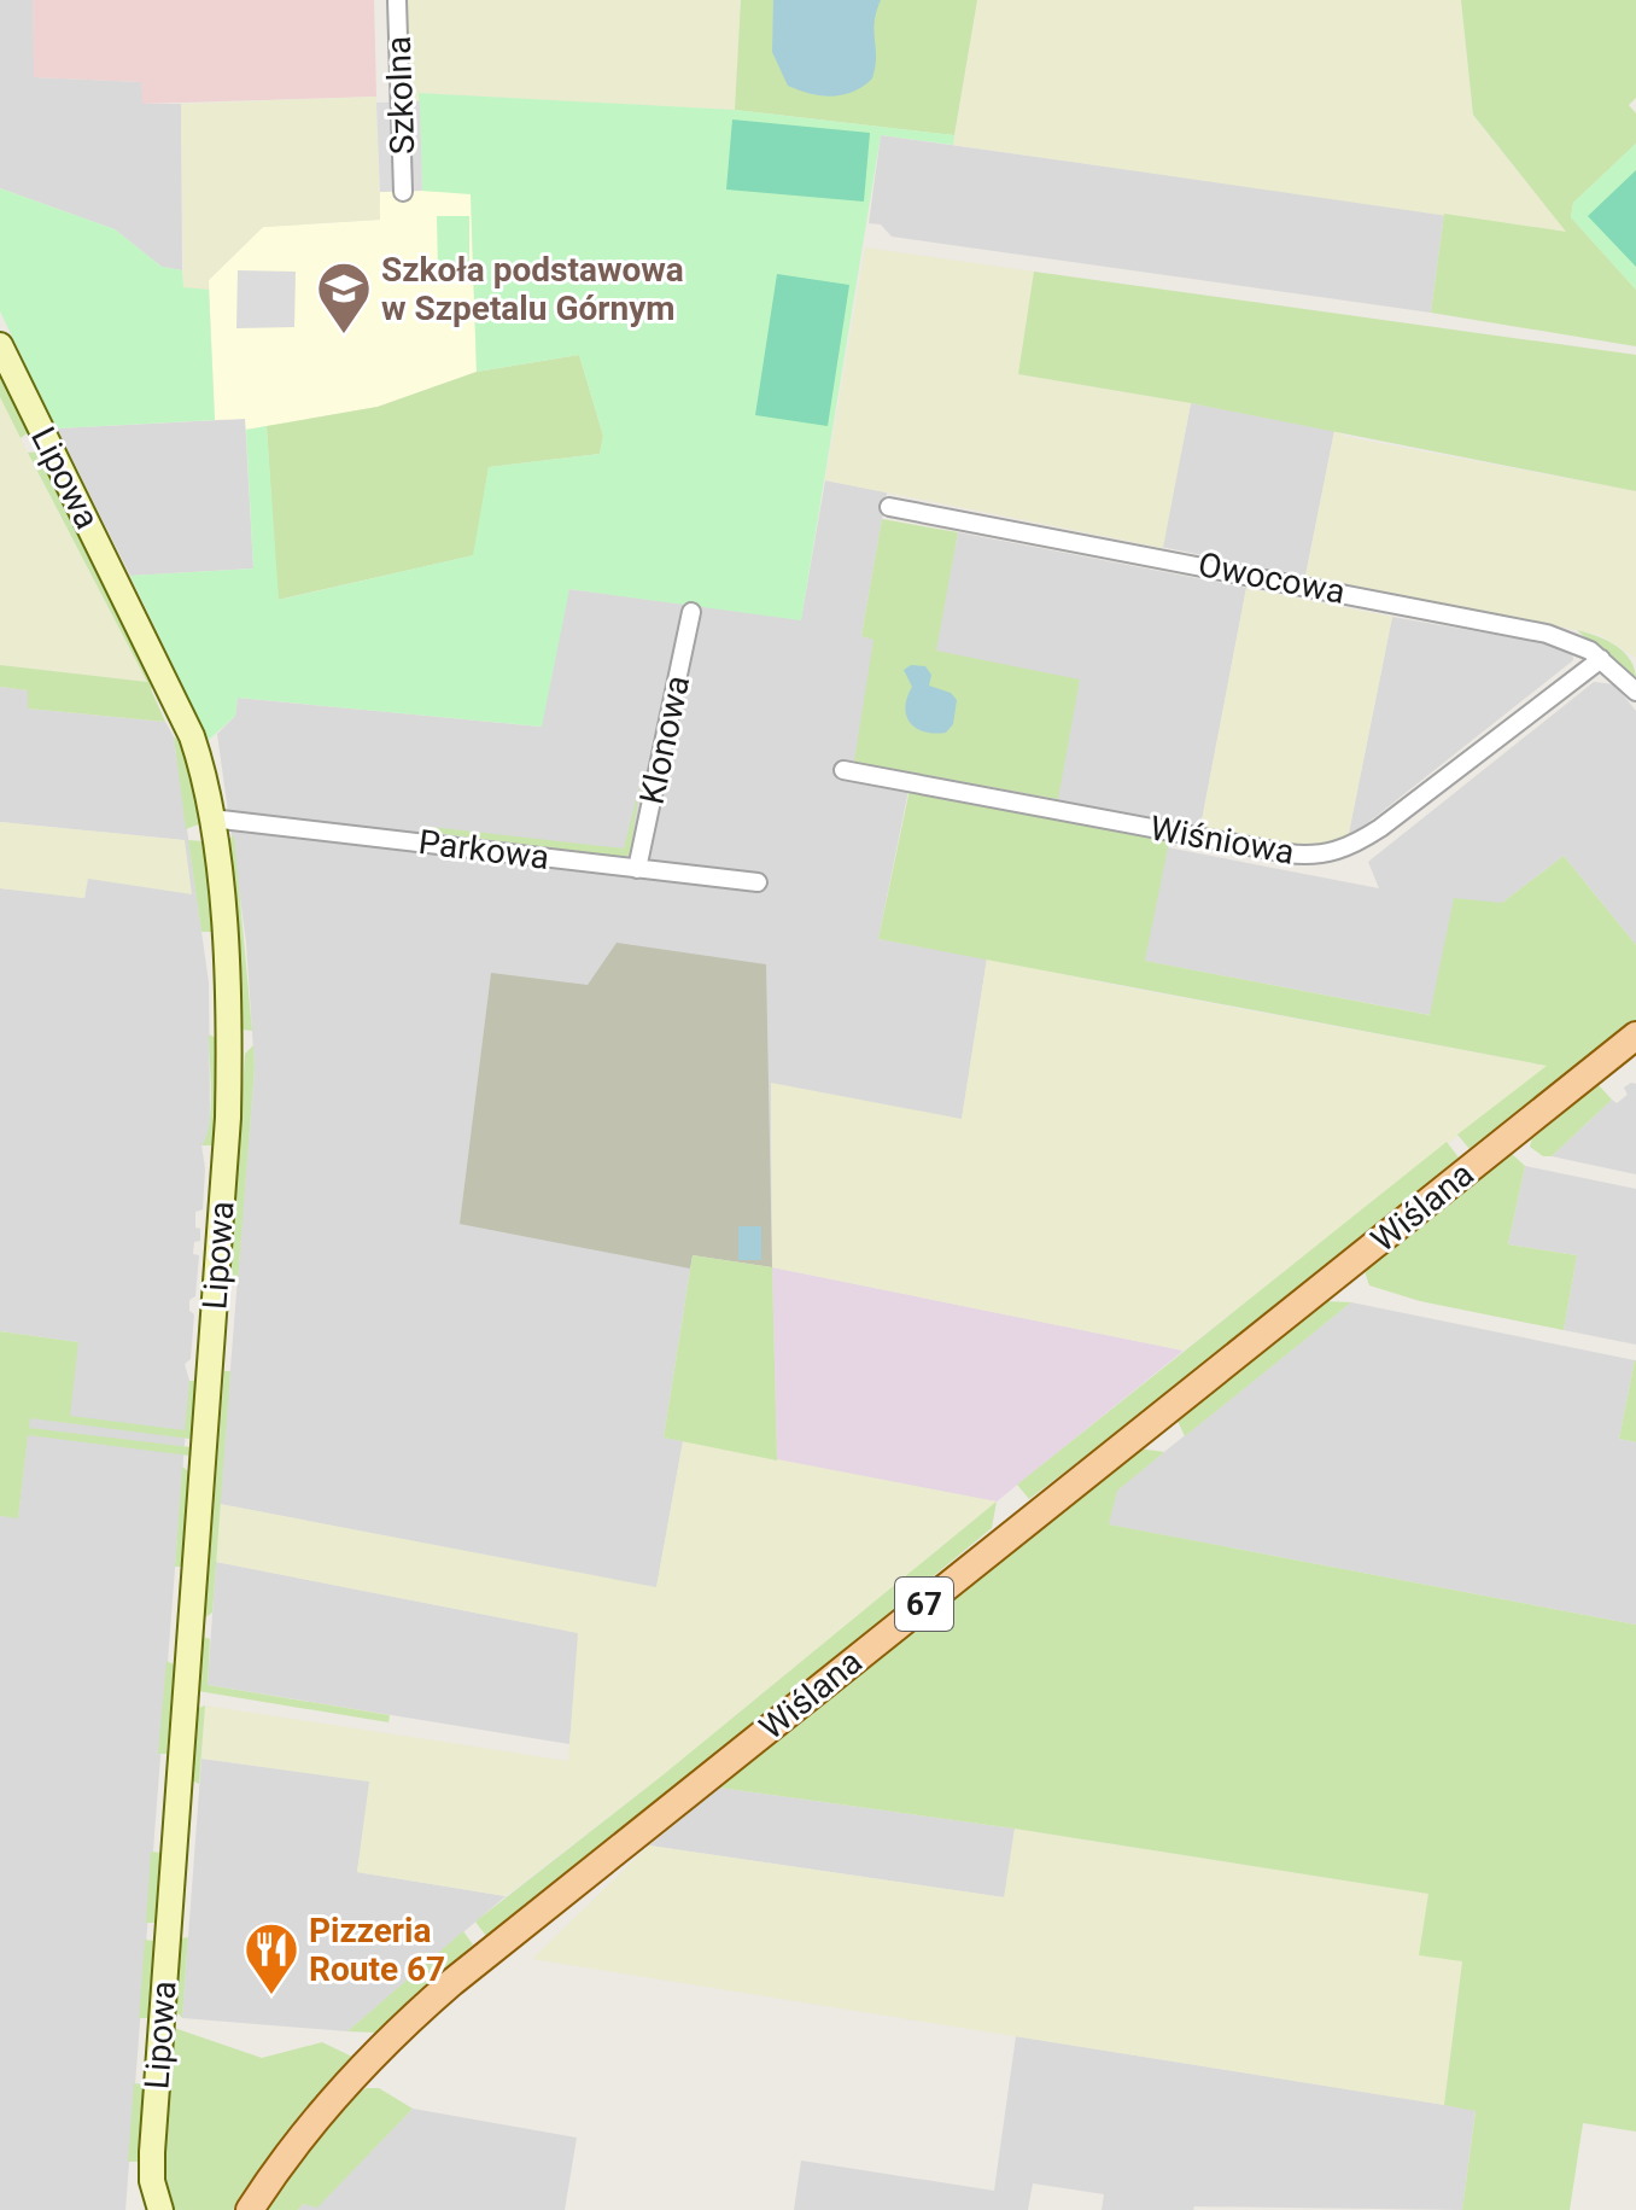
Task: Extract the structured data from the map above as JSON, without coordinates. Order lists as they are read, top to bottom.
{
  "streets": {
    "main road": ["Wiślana", "67"],
    "street": [
      "Szkolna",
      "Lipowa",
      "Owocowa",
      "Klonowa",
      "Wiśniowa",
      "Parkowa"
    ]
  },
  "crossings": [
    ["Lipowa", "Parkowa"],
    ["Owocowa", "Wiśniowa"],
    ["Klonowa", "Parkowa"]
  ],
  "places": {
    "school or university": ["Szkoła podstawowa w Szpetalu Górnym"],
    "restaurant": ["Pizzeria Route 67"]
  }
}
